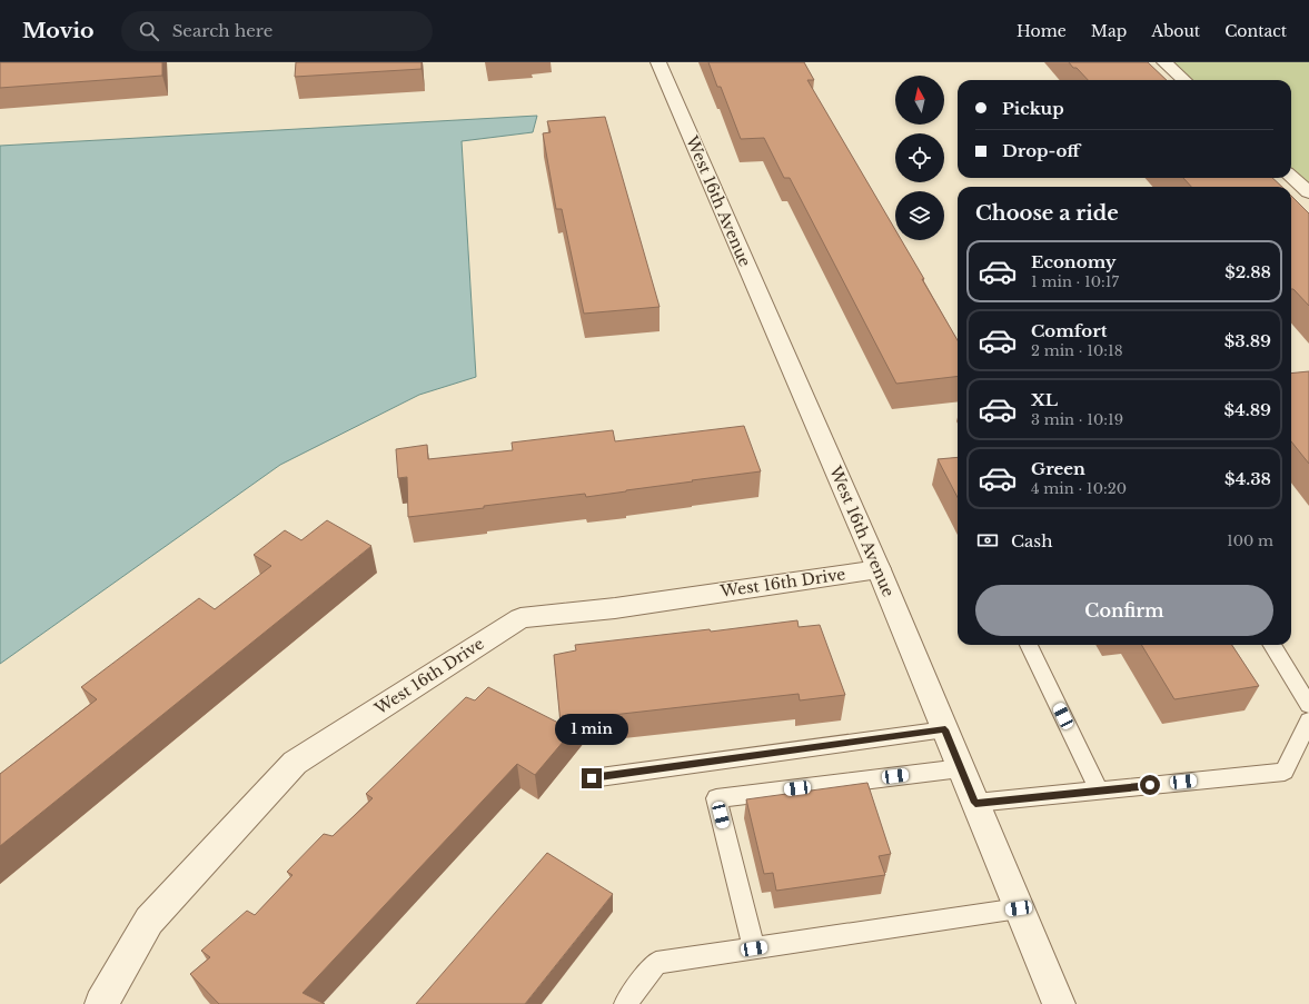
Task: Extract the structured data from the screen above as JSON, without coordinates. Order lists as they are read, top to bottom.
{
  "streets": {
    "street": ["West 16th Avenue", "West 16th Drive"]
  },
  "crossings": [
    ["West 16th Avenue", "West 16th Drive"]
  ],
  "north": "top",
  "page": {
    "header": "Movio",
    "search": "Search here",
    "nav": [
      "Home",
      "Map",
      "About",
      "Contact"
    ],
    "banner": ["Pickup", "Drop-off"],
    "heading": "Choose a ride",
    "list": [
      {
        "name": "Economy",
        "note": "1 min · 10:17",
        "value": "$2.88"
      },
      {
        "name": "Comfort",
        "note": "2 min · 10:18",
        "value": "$3.89"
      },
      {
        "name": "XL",
        "note": "3 min · 10:19",
        "value": "$4.89"
      },
      {
        "name": "Green",
        "note": "4 min · 10:20",
        "value": "$4.38"
      }
    ],
    "pay": ["Cash", "100 m"],
    "buttons": "Confirm",
    "bubble": "1 min"
  }
}
